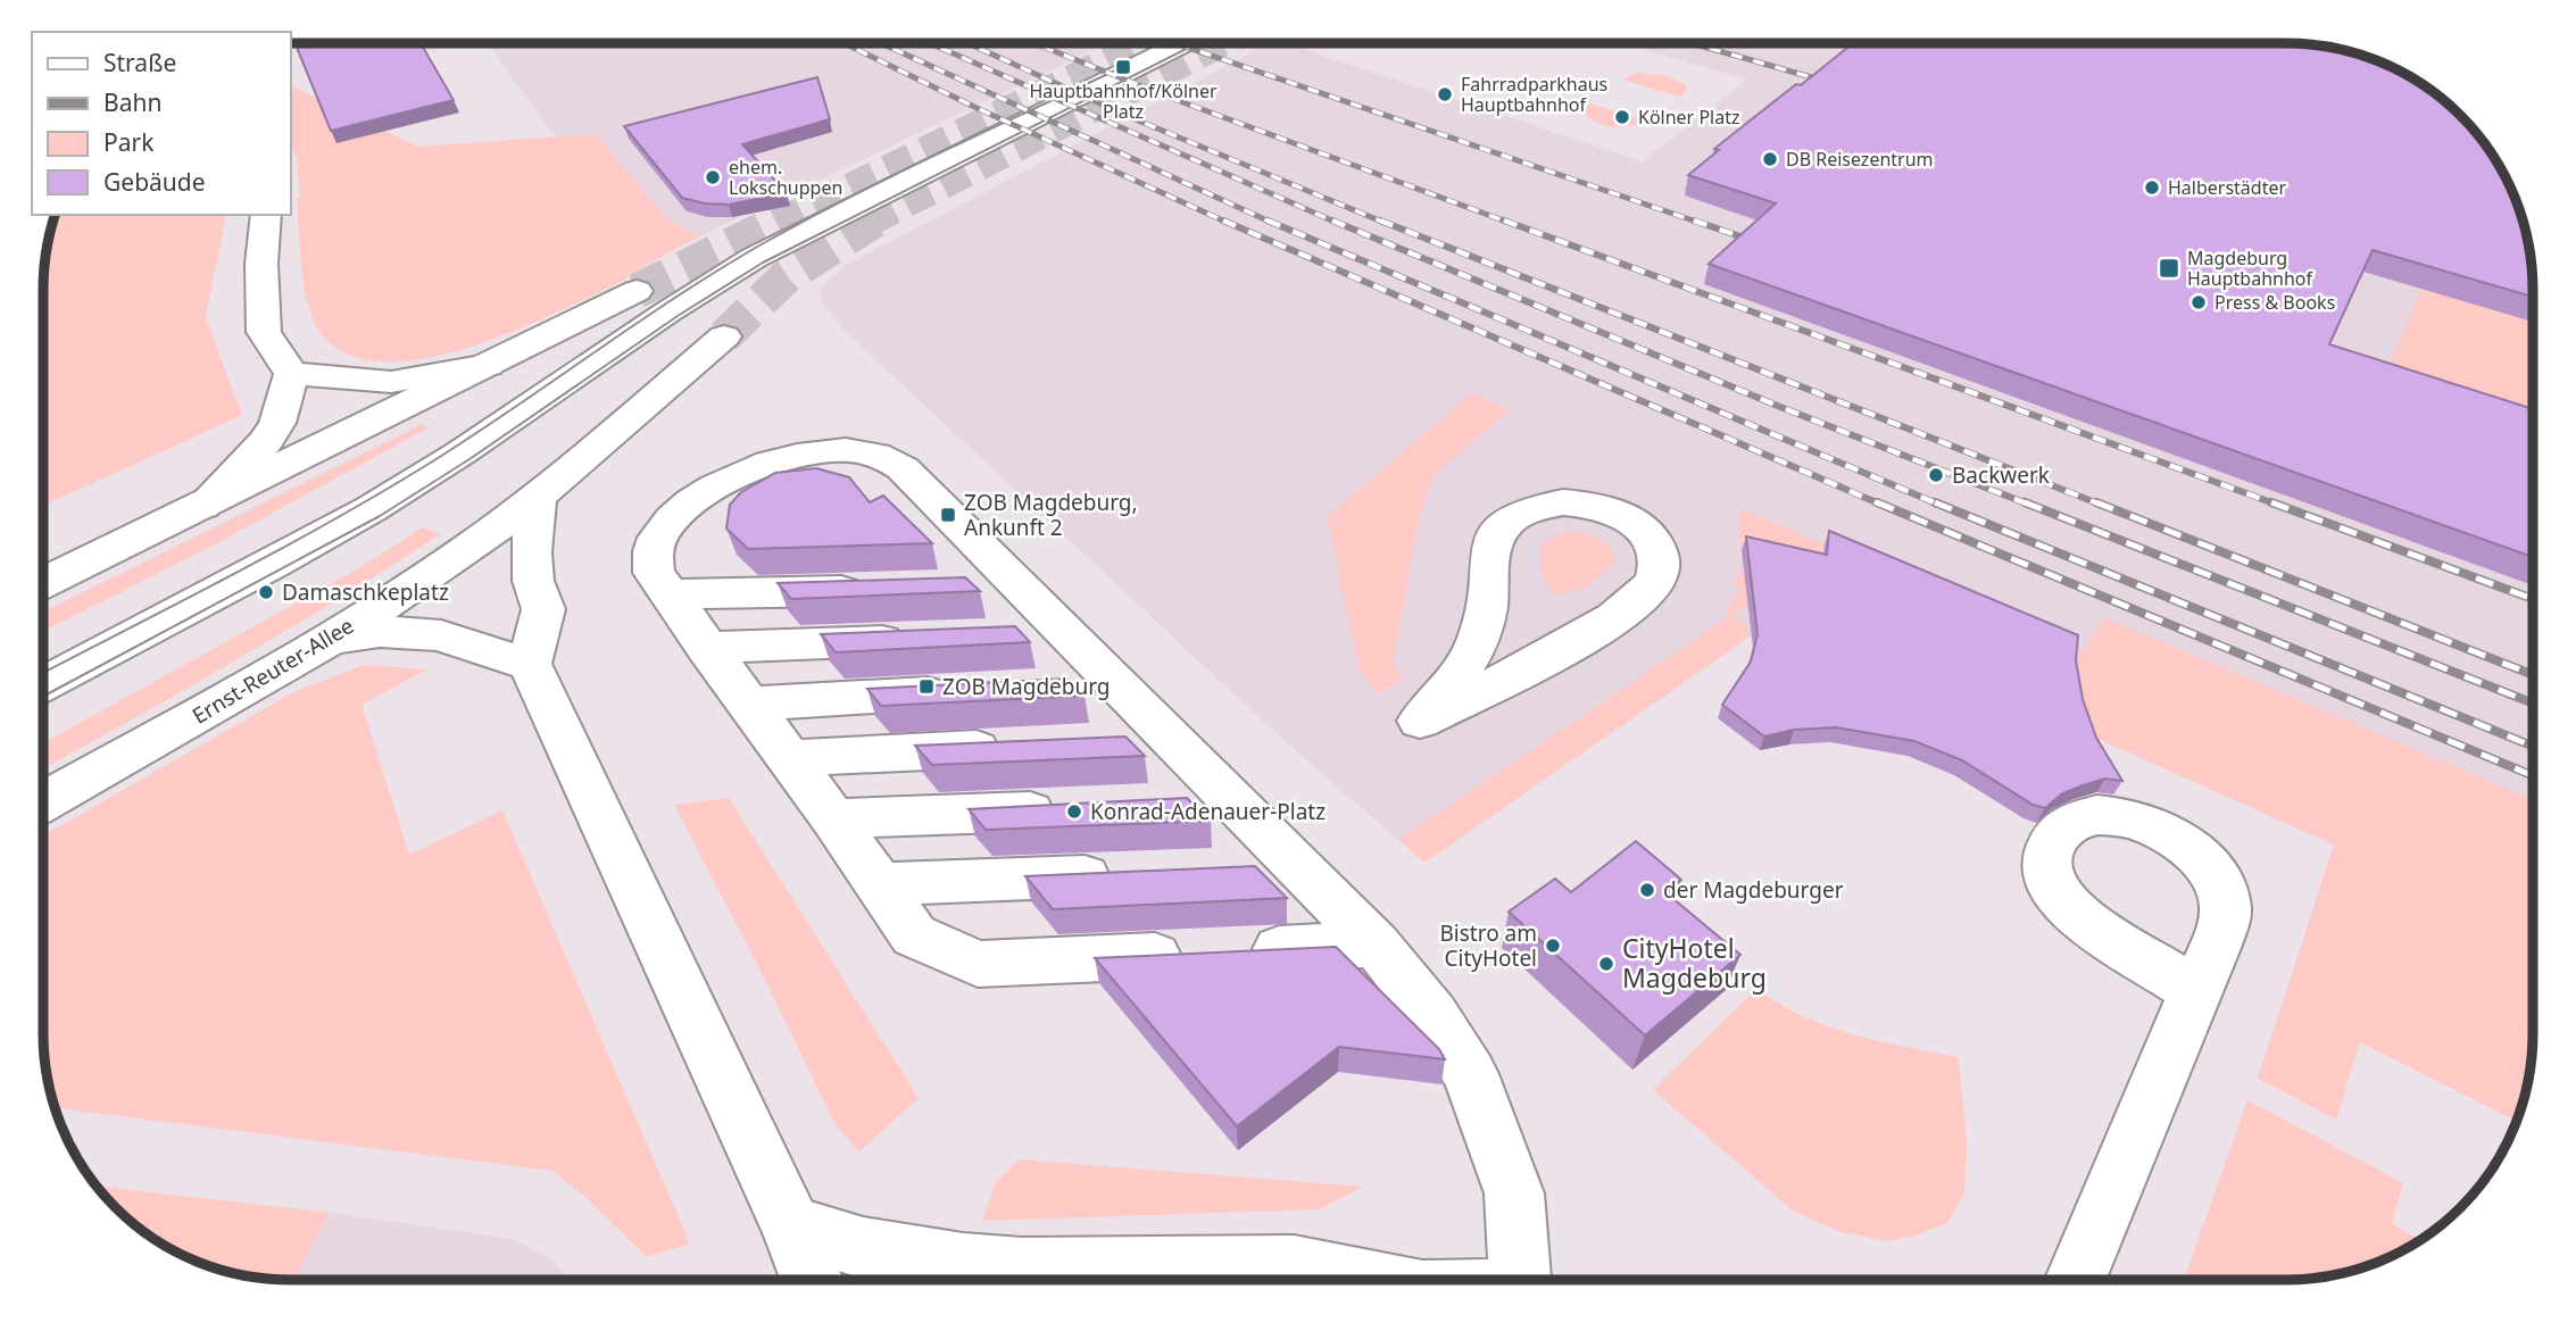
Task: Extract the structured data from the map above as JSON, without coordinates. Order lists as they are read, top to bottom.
{
  "streets": {
    "main road": ["Ernst-Reuter-Allee"]
  },
  "places": {
    "transit": [
      "Hauptbahnhof/Kölner Platz",
      "Magdeburg Hauptbahnhof",
      "ZOB Magdeburg, Ankunft 2",
      "ZOB Magdeburg"
    ],
    "other": [
      "Fahrradparkhaus Hauptbahnhof",
      "Kölner Platz",
      "DB Reisezentrum",
      "ehem. Lokschuppen",
      "Halberstädter",
      "Press & Books",
      "Backwerk",
      "Damaschkeplatz",
      "Konrad-Adenauer-Platz",
      "der Magdeburger",
      "Bistro am CityHotel",
      "CityHotel Magdeburg"
    ]
  },
  "legend": [
    "Straße",
    "Bahn",
    "Park",
    "Gebäude"
  ]
}
